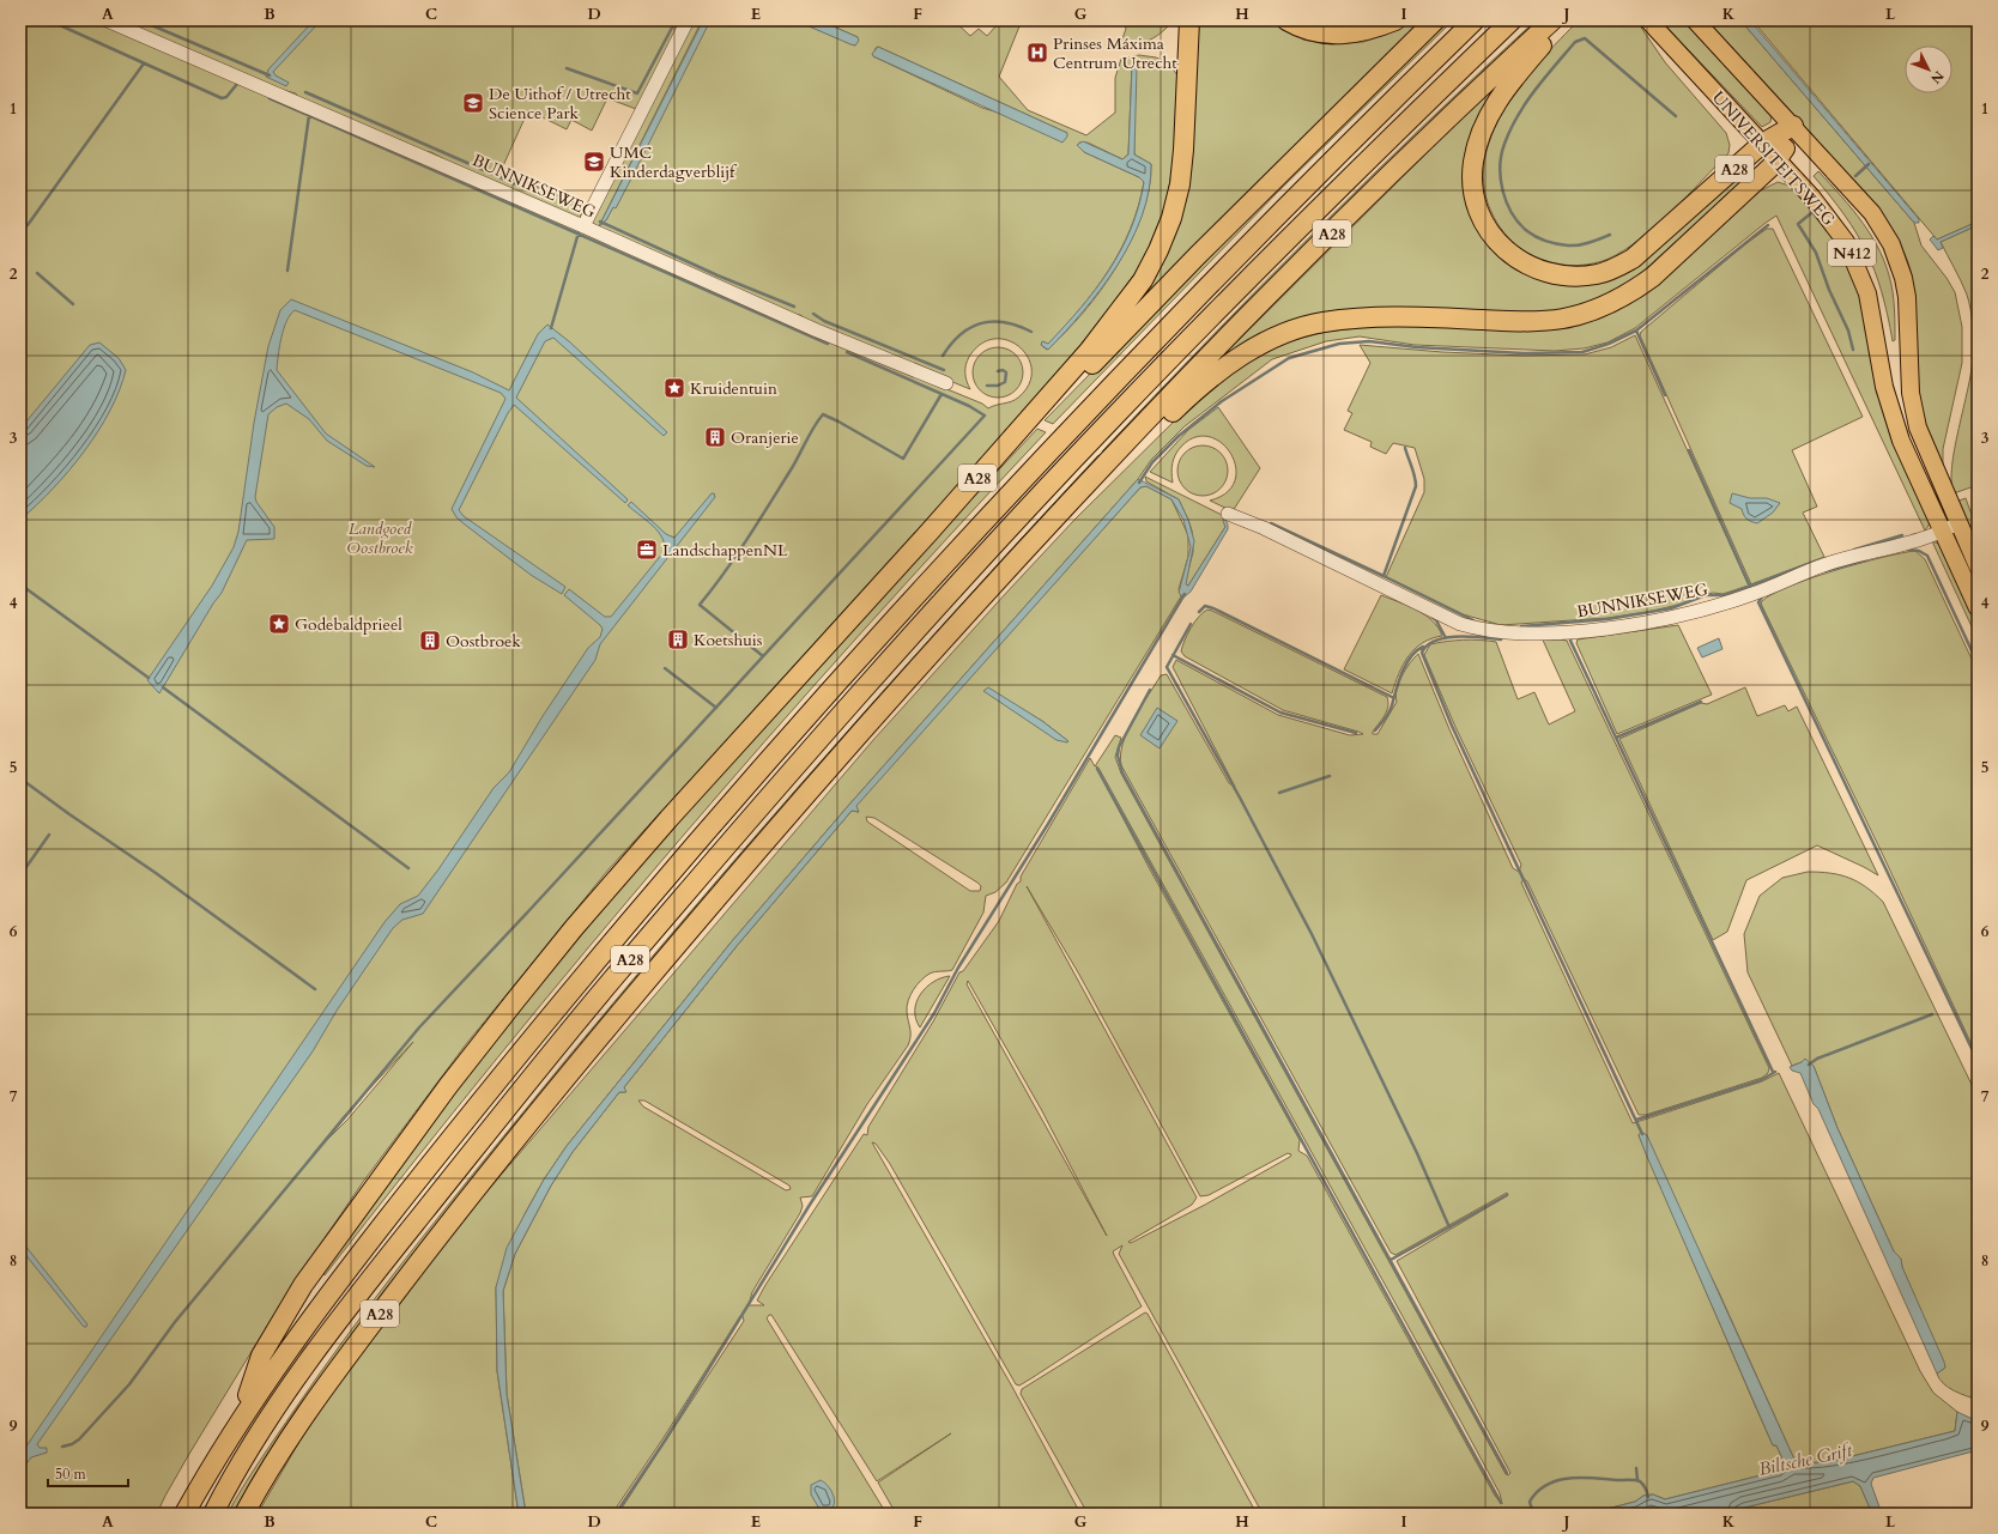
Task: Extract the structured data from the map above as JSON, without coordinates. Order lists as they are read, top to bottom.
{
  "streets": {
    "highway": ["A28"],
    "main road": ["UNIVERSITEITSWEG", "N412"],
    "street": ["BUNNIKSEWEG"]
  },
  "crossings": [
    ["UNIVERSITEITSWEG", "A28"],
    ["UNIVERSITEITSWEG", "BUNNIKSEWEG"]
  ],
  "water": ["Biltsche Grift"],
  "parks": ["Landgoed Oostbroek"],
  "places": {
    "hospital": ["Prinses Máxima Centrum Utrecht"],
    "school or university": ["De Uithof / Utrecht Science Park", "UMC Kinderdagverblijf"],
    "place": ["Kruidentuin", "Godebaldprieel"],
    "building": ["Oranjerie", "Koetshuis", "Oostbroek"],
    "office": ["LandschappenNL"]
  },
  "scale_bar": "50 m",
  "north": "bottom right",
  "grid": {
    "columns": [
      "A",
      "B",
      "C",
      "D",
      "E",
      "F",
      "G",
      "H",
      "I",
      "J",
      "K",
      "L"
    ],
    "rows": [
      "1",
      "2",
      "3",
      "4",
      "5",
      "6",
      "7",
      "8",
      "9"
    ]
  }
}
